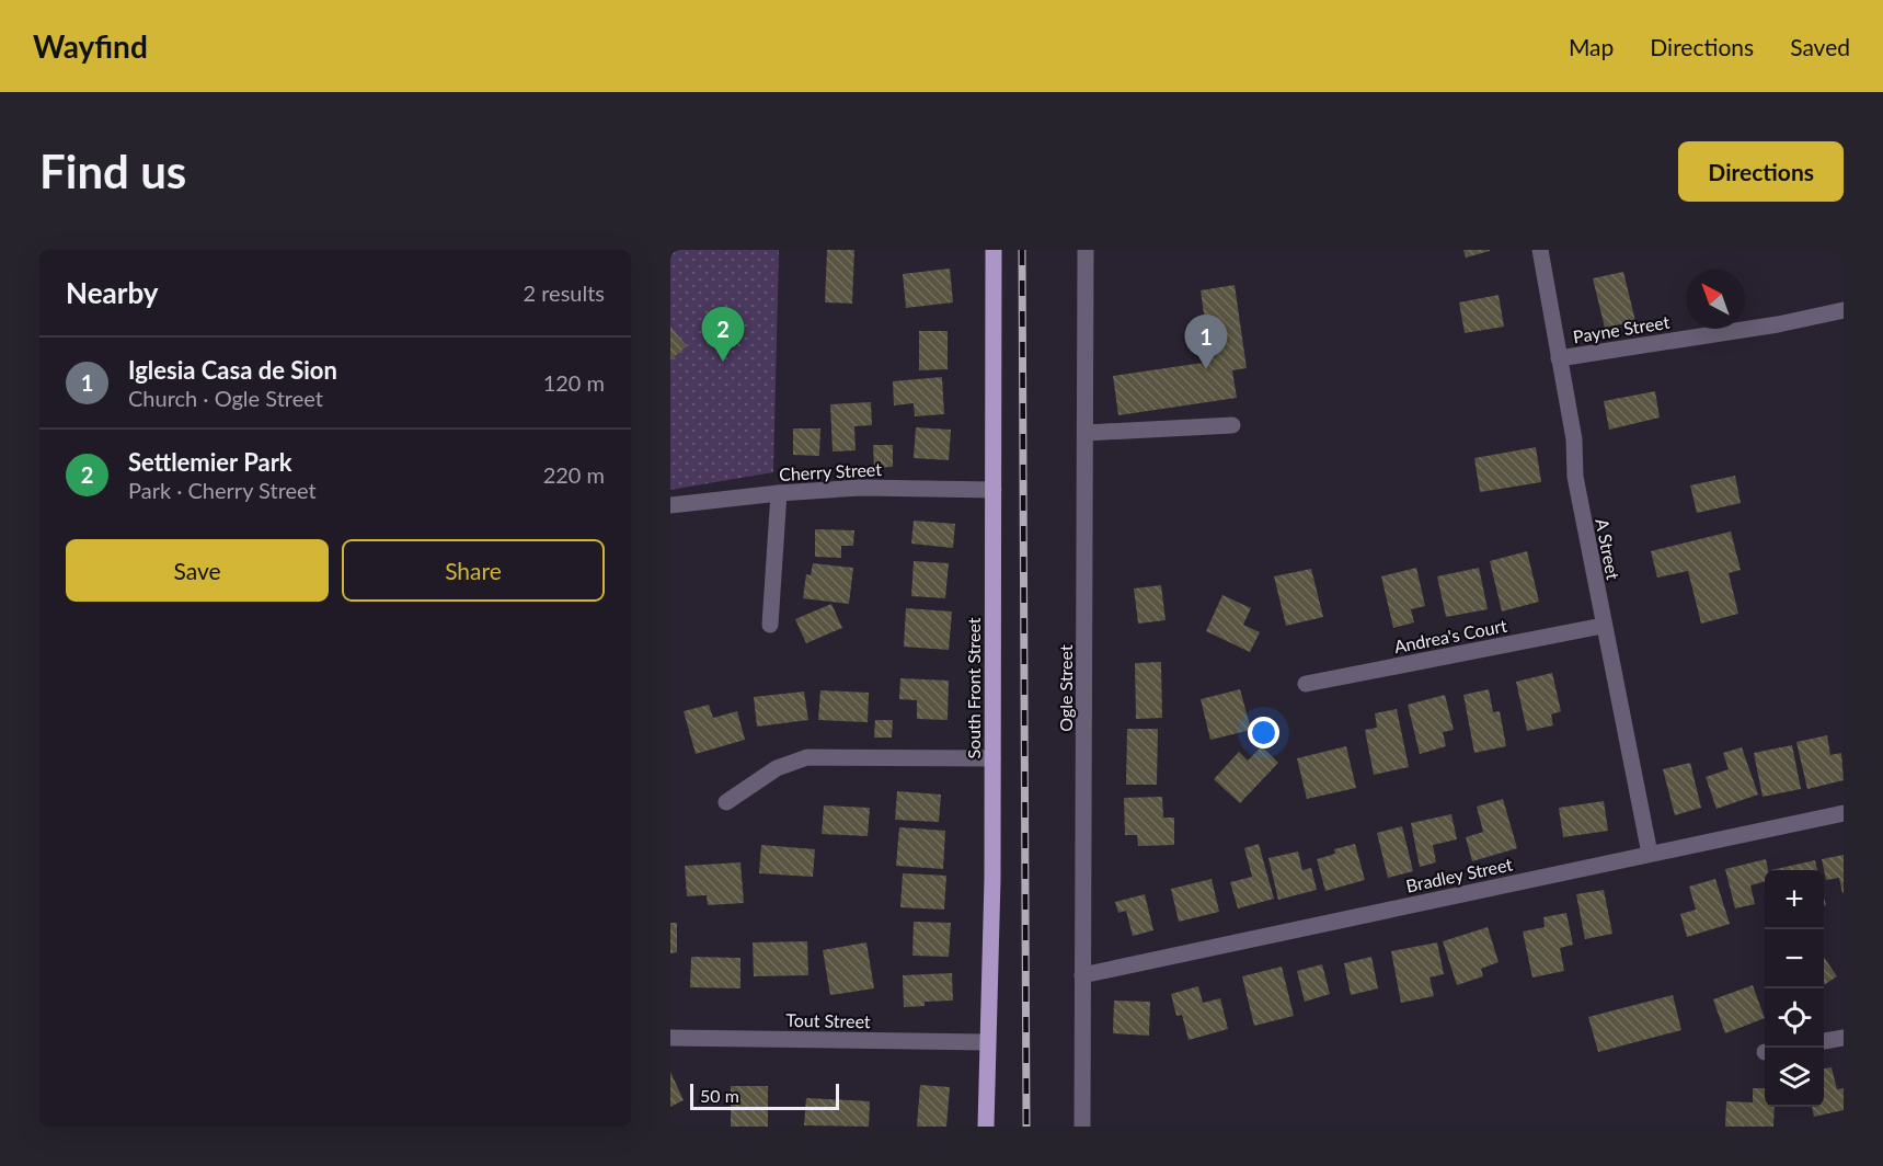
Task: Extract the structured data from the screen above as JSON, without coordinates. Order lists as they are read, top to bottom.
{
  "streets": {
    "main road": ["South Front Street"],
    "street": [
      "Payne Street",
      "Cherry Street",
      "A Street",
      "Andrea's Court",
      "Ogle Street",
      "Bradley Street",
      "Tout Street"
    ]
  },
  "crossings": [
    ["Payne Street", "A Street"],
    ["Cherry Street", "South Front Street"],
    ["A Street", "Andrea's Court"],
    ["A Street", "Bradley Street"],
    ["South Front Street", "Tout Street"],
    ["Ogle Street", "Bradley Street"]
  ],
  "scale_bar": "50 m",
  "north": "top left",
  "page": {
    "header": "Wayfind",
    "nav": ["Map", "Directions", "Saved"],
    "buttons": [
      "Directions",
      ["Save", "Share"]
    ],
    "title": "Find us",
    "heading": ["Nearby", "2 results"],
    "pins": ["2", "1"],
    "list": [
      {
        "mark": "1",
        "name": "Iglesia Casa de Sion",
        "note": "Church · Ogle Street",
        "value": "120 m"
      },
      {
        "mark": "2",
        "name": "Settlemier Park",
        "note": "Park · Cherry Street",
        "value": "220 m"
      }
    ],
    "map_buttons": ["+", "−"],
    "scale": "50 m"
  }
}
